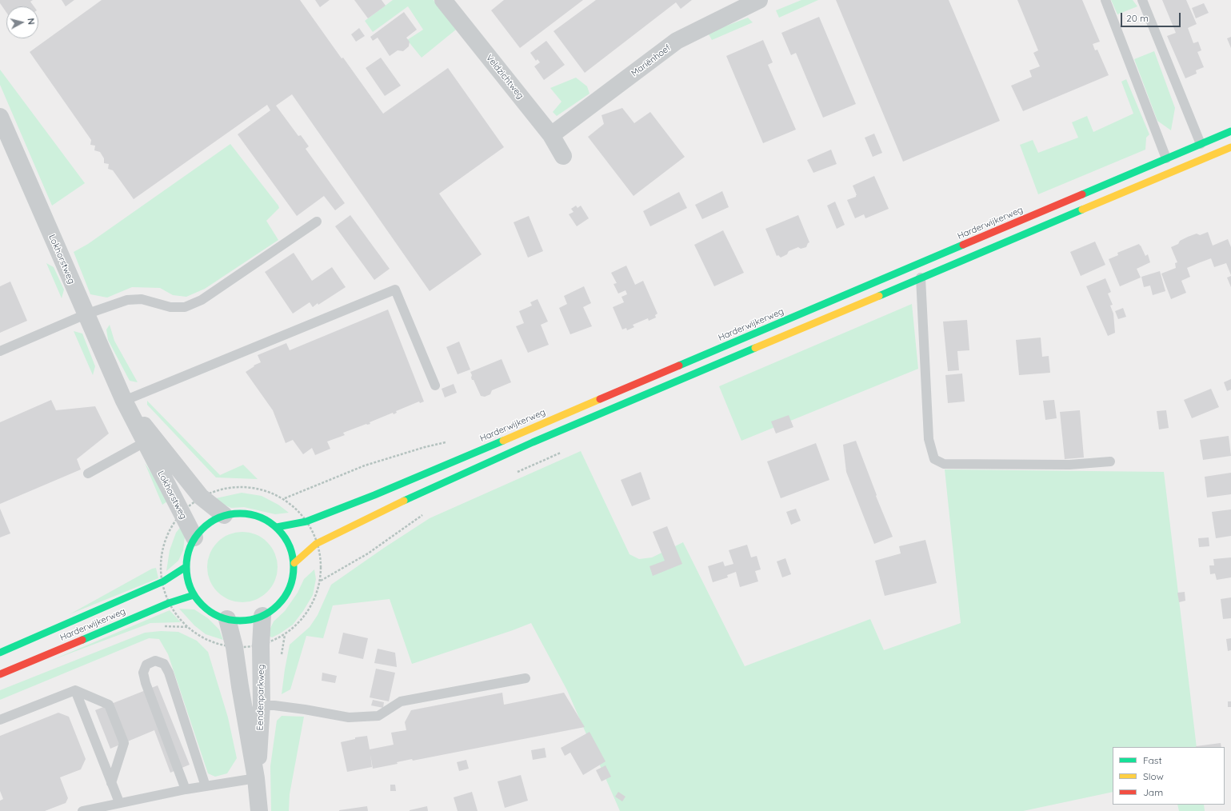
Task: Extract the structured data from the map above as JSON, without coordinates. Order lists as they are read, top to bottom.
{
  "streets": {
    "main road": ["Harderwijkerweg"],
    "street": [
      "Mariënhoef",
      "Veldzichtweg",
      "Lokhorstweg",
      "Eendenparkweg"
    ]
  },
  "crossings": [
    ["Mariënhoef", "Veldzichtweg"],
    ["Harderwijkerweg", "Lokhorstweg"],
    ["Harderwijkerweg", "Eendenparkweg"],
    ["Lokhorstweg", "Eendenparkweg"]
  ],
  "legend": ["Fast", "Slow", "Jam"],
  "scale_bar": "20 m",
  "north": "right"
}
